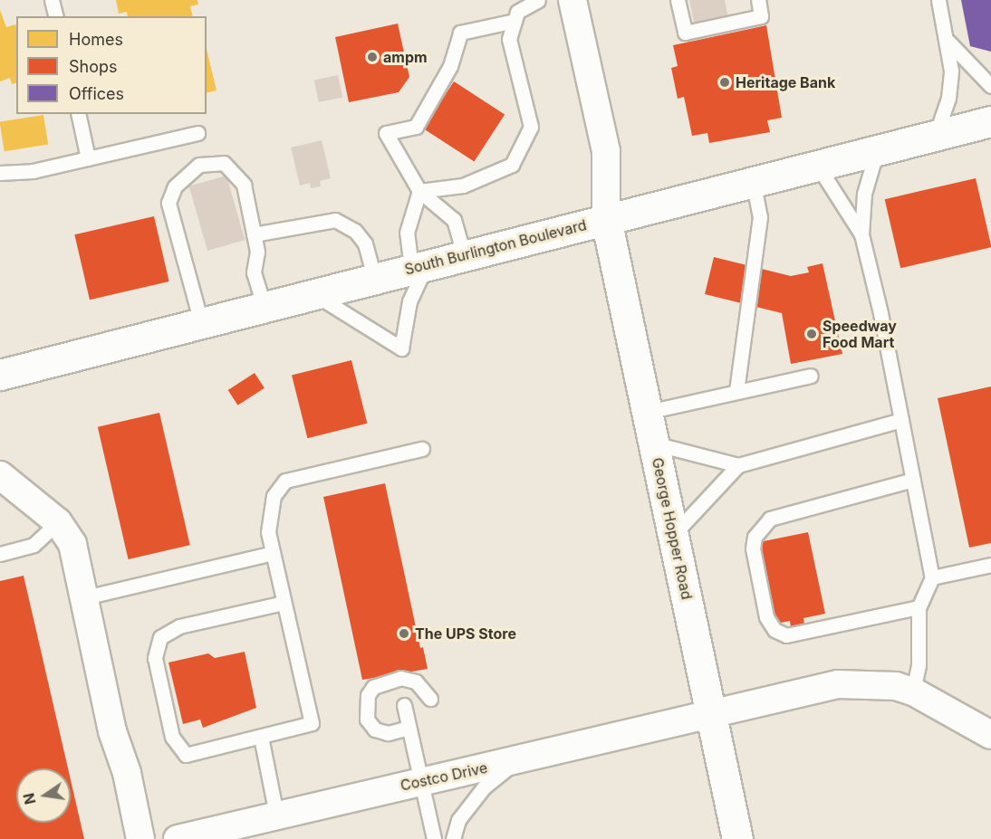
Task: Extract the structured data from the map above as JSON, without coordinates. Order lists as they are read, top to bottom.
{
  "streets": {
    "main road": ["South Burlington Boulevard", "George Hopper Road"],
    "street": ["Costco Drive"]
  },
  "crossings": [
    ["South Burlington Boulevard", "George Hopper Road"],
    ["George Hopper Road", "Costco Drive"]
  ],
  "places": [
    "ampm",
    "Heritage Bank",
    "Speedway Food Mart",
    "The UPS Store"
  ],
  "legend": ["Homes", "Shops", "Offices"],
  "north": "left"
}
